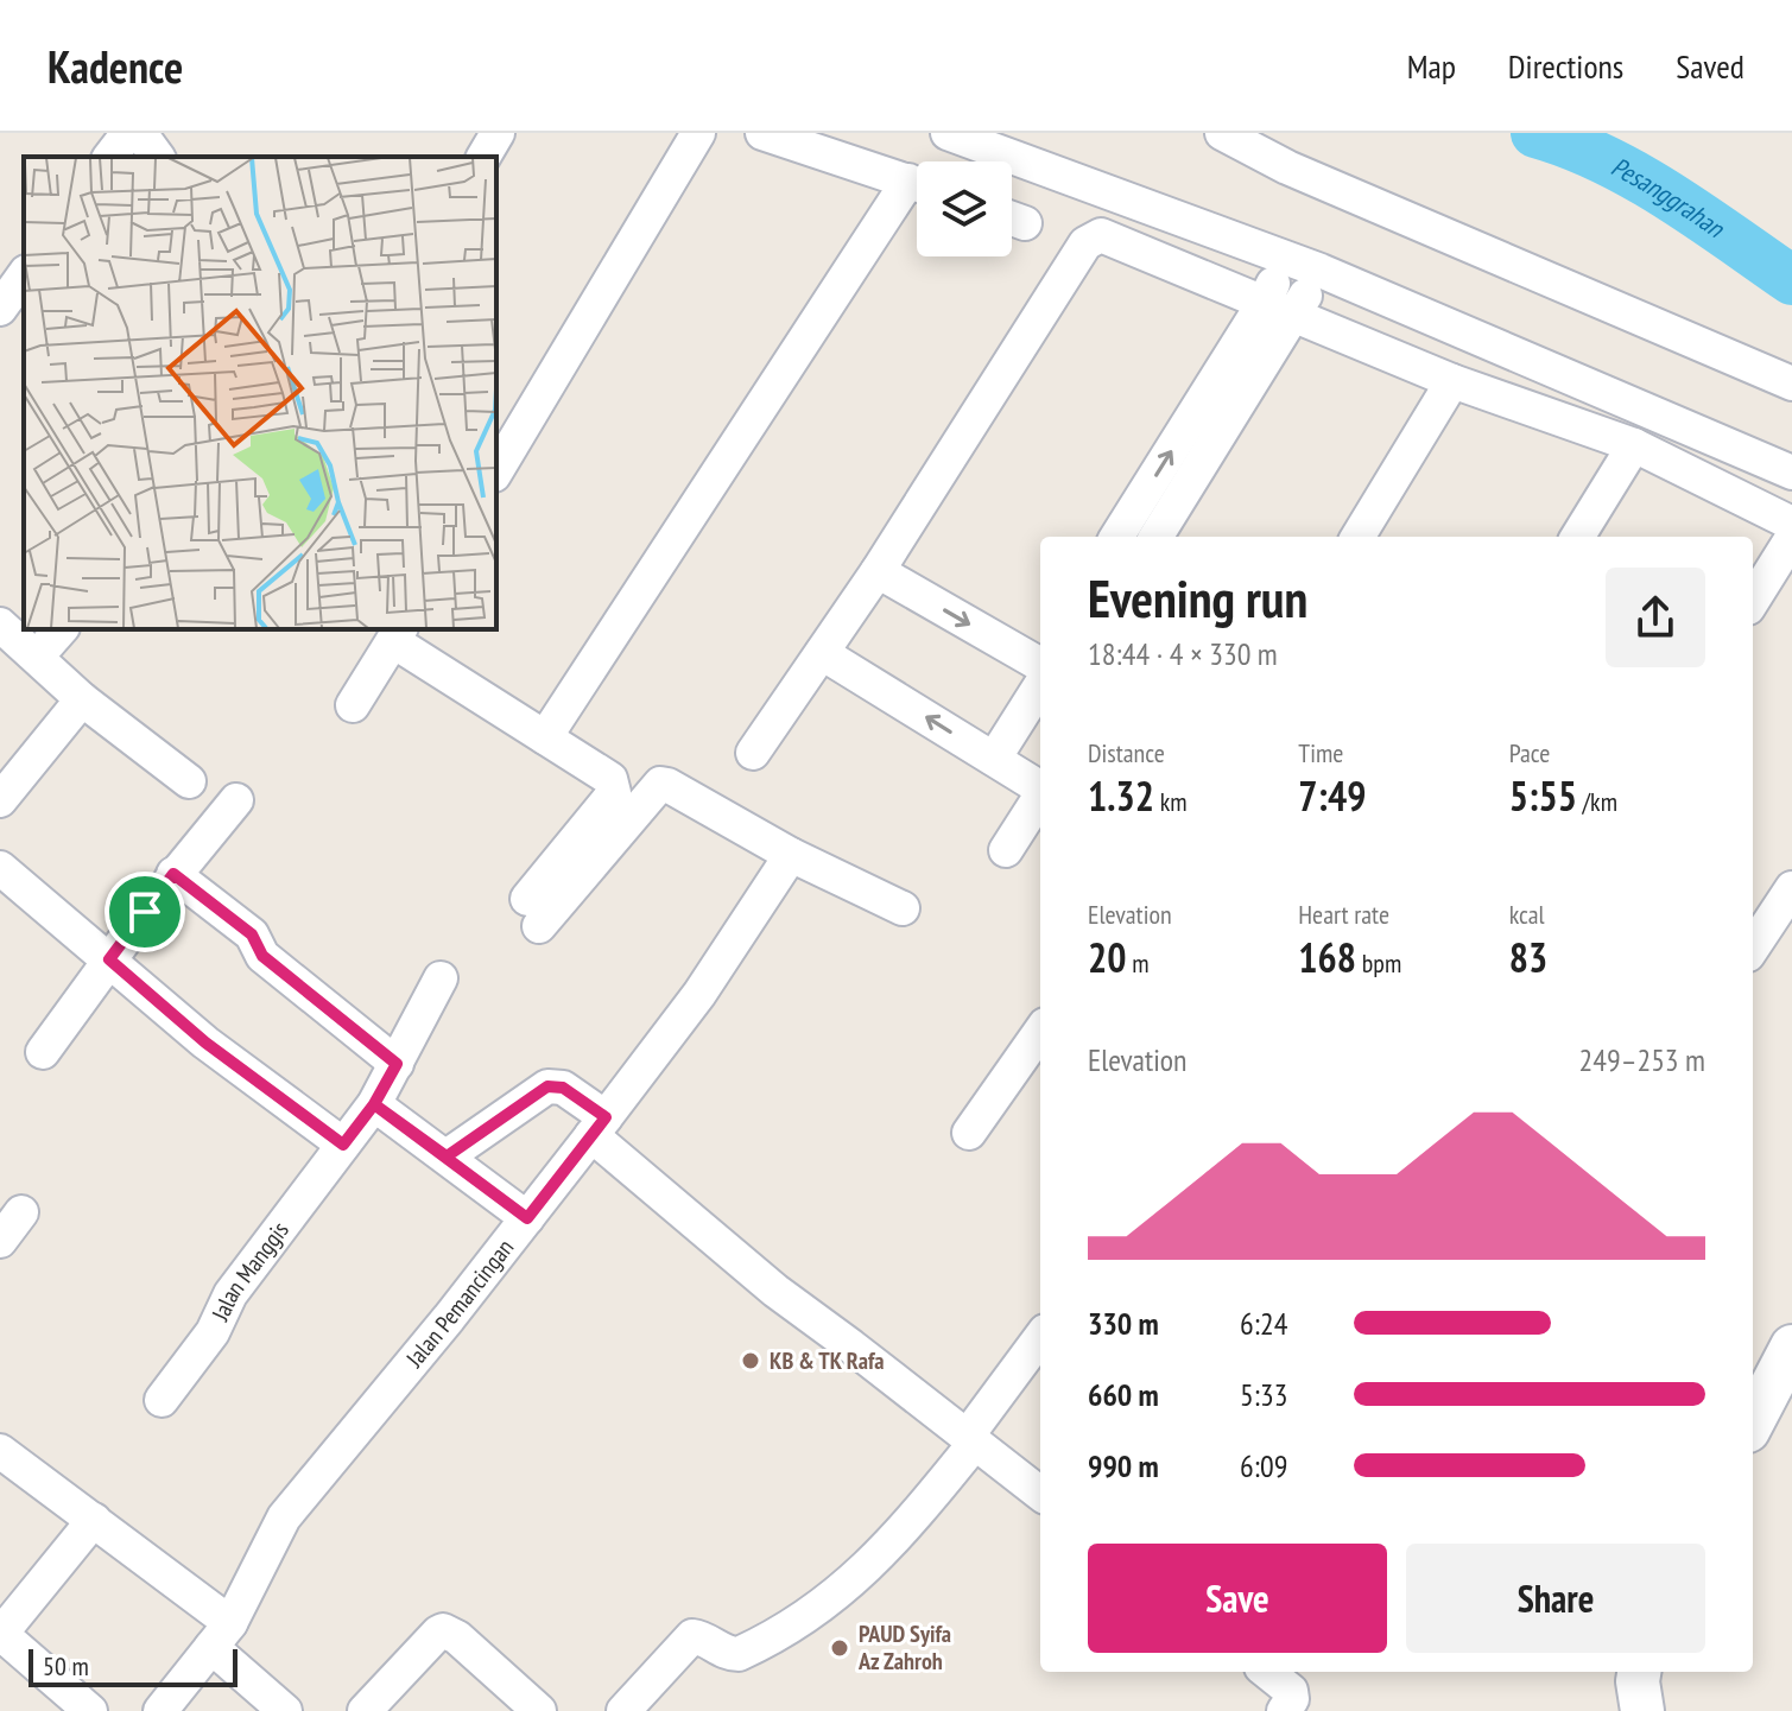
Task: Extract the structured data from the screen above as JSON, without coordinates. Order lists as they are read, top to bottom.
{
  "streets": {
    "street": ["Jalan Manggis", "Jalan Pemancingan"]
  },
  "water": ["Pesanggrahan"],
  "places": ["KB & TK Rafa", "PAUD Syifa Az Zahroh"],
  "scale_bar": "50 m",
  "page": {
    "header": "Kadence",
    "nav": ["Map", "Directions", "Saved"],
    "heading": ["Evening run", "18:44 · 4 × 330 m"],
    "stats": [
      ["Distance", "1.32 km"],
      ["Time", "7:49"],
      ["Pace", "5:55 /km"],
      ["Elevation", "20 m"],
      ["Heart rate", "168 bpm"],
      ["kcal", "83"]
    ],
    "chart": ["Elevation", "249–253 m"],
    "list": [
      {
        "name": "330 m",
        "note": "6:24"
      },
      {
        "name": "660 m",
        "note": "5:33"
      },
      {
        "name": "990 m",
        "note": "6:09"
      }
    ],
    "buttons": ["Save", "Share"],
    "scale": "50 m"
  }
}
